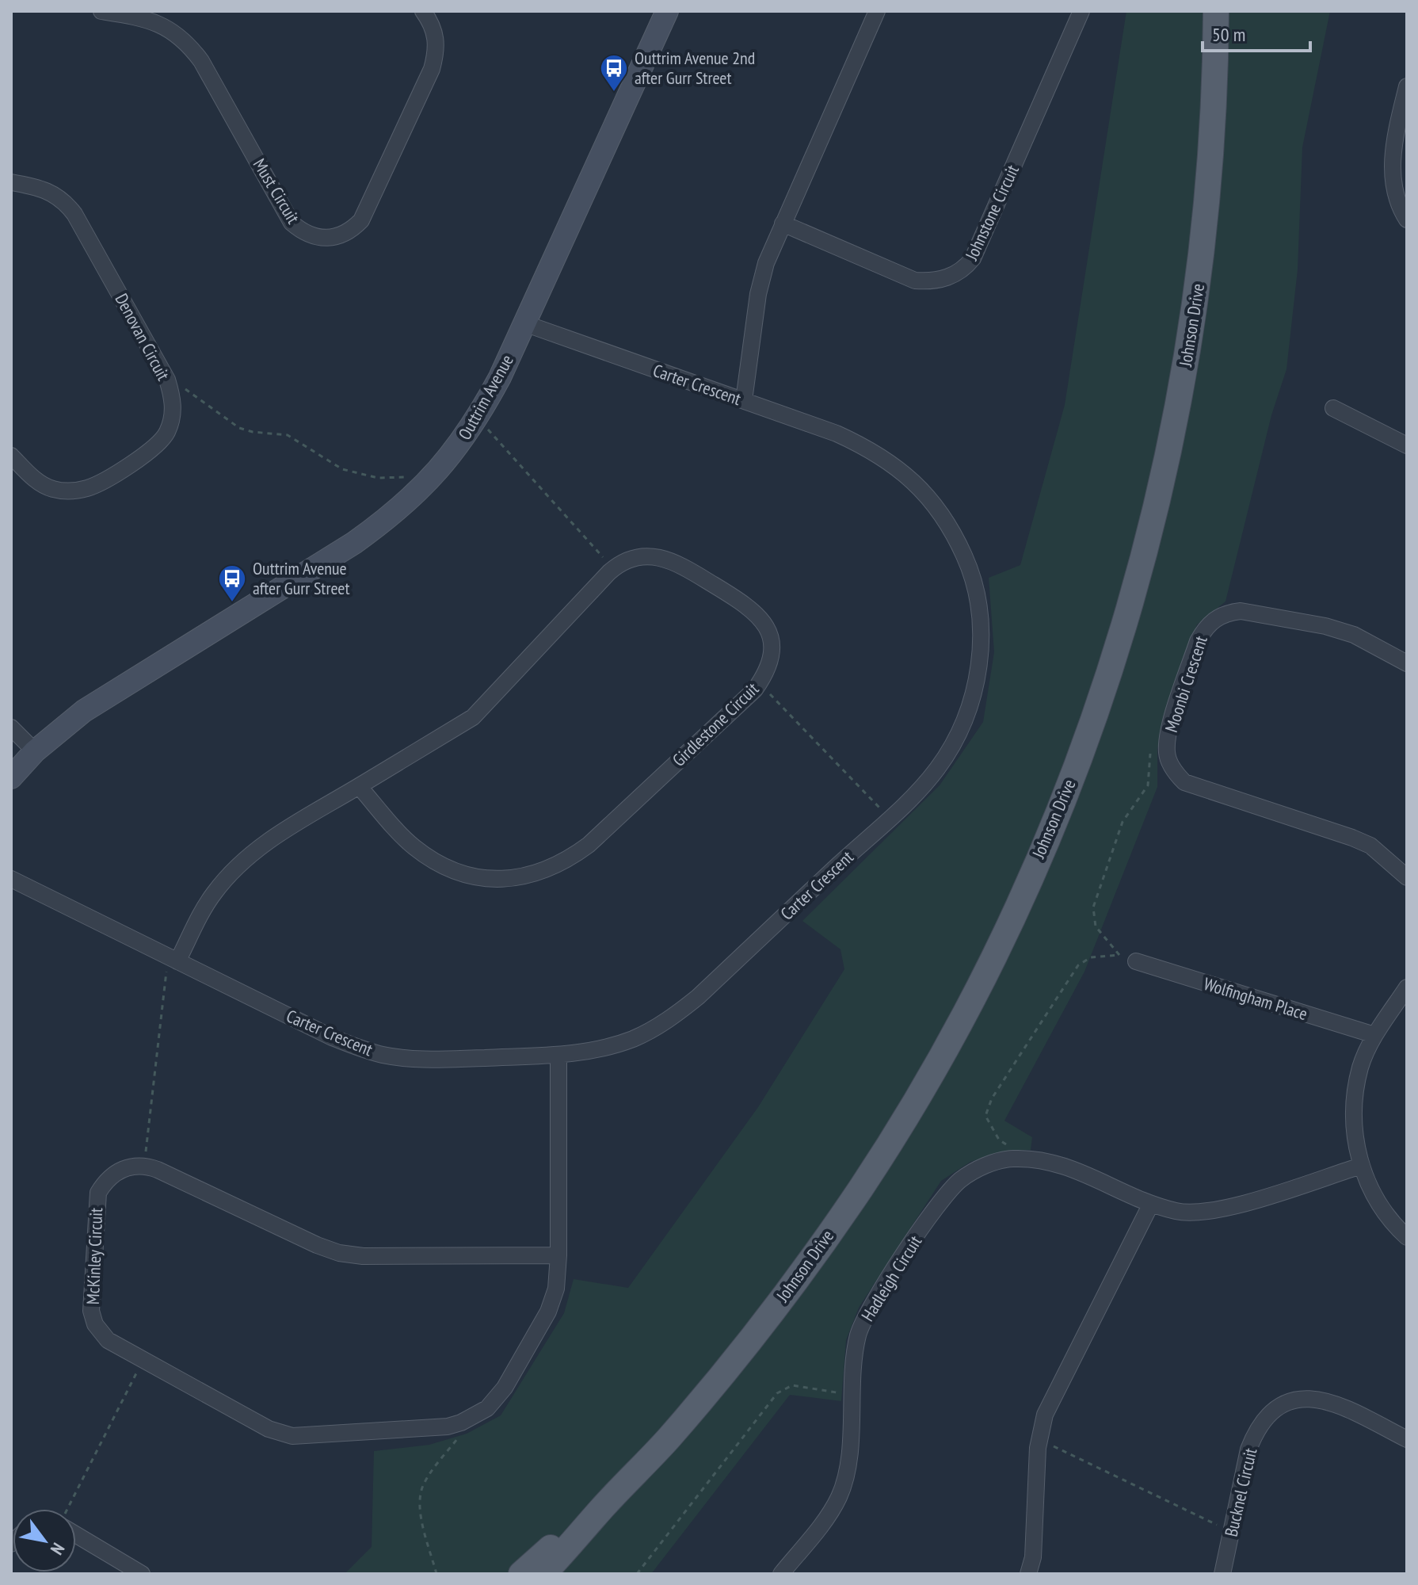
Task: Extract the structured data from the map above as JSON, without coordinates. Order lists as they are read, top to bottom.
{
  "streets": {
    "main road": ["Johnson Drive"],
    "street": [
      "Must Circuit",
      "Johnstone Circuit",
      "Denovan Circuit",
      "Carter Crescent",
      "Outtrim Avenue",
      "Moonbi Crescent",
      "Girdlestone Circuit",
      "Wolfingham Place",
      "McKinley Circuit",
      "Hadleigh Circuit",
      "Bucknel Circuit"
    ]
  },
  "crossings": [
    ["Carter Crescent", "Outtrim Avenue"],
    ["Carter Crescent", "Girdlestone Circuit"],
    ["Carter Crescent", "McKinley Circuit"]
  ],
  "places": {
    "bus stop": ["Outtrim Avenue 2nd after Gurr Street", "Outtrim Avenue after Gurr Street"]
  },
  "scale_bar": "50 m",
  "north": "bottom right"
}
